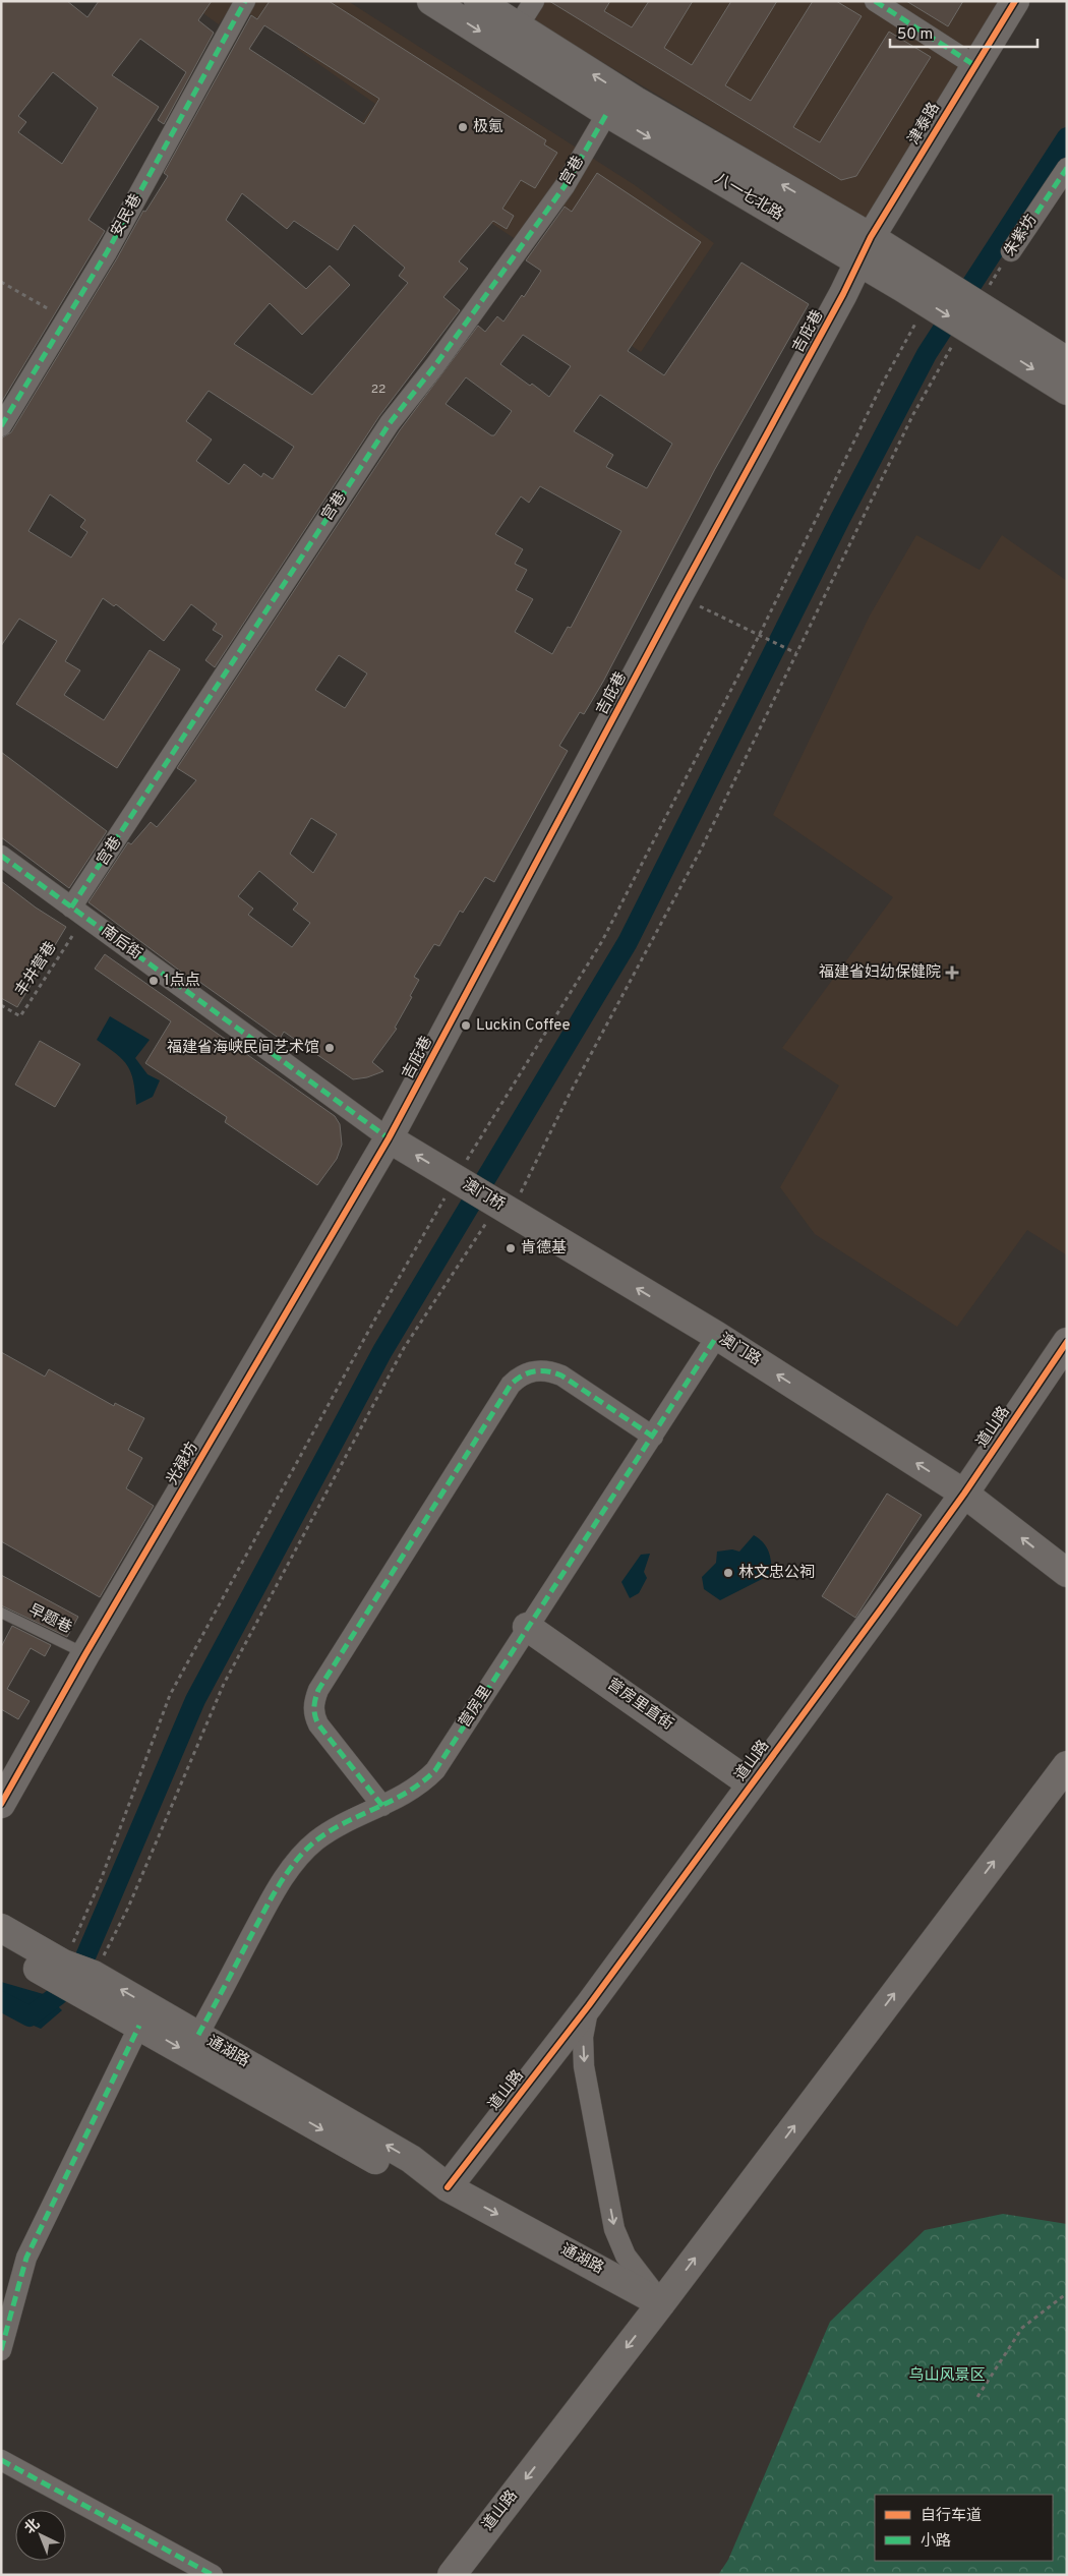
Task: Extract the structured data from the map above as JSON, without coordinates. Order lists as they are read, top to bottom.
{
  "streets": {
    "street": [
      "津泰路",
      "宫巷",
      "八一七北路",
      "安民巷",
      "朱紫坊",
      "吉庇巷",
      "南后街",
      "澳门桥",
      "澳门路",
      "道山路",
      "光禄坊",
      "营房里直街",
      "营房里",
      "通湖路"
    ],
    "lane": ["早题巷"],
    "path": ["丰井营巷"]
  },
  "crossings": [
    ["津泰路", "八一七北路"],
    ["津泰路", "吉庇巷"],
    ["宫巷", "八一七北路"],
    ["宫巷", "南后街"],
    ["宫巷", "丰井营巷"],
    ["八一七北路", "朱紫坊"],
    ["八一七北路", "吉庇巷"],
    ["朱紫坊", "澳门桥"],
    ["朱紫坊", "澳门路"],
    ["吉庇巷", "南后街"],
    ["吉庇巷", "光禄坊"],
    ["南后街", "丰井营巷"],
    ["南后街", "光禄坊"],
    ["澳门桥", "澳门路"],
    ["澳门路", "道山路"],
    ["澳门路", "营房里"],
    ["道山路", "营房里直街"],
    ["道山路", "通湖路"],
    ["光禄坊", "早题巷"],
    ["营房里直街", "营房里"],
    ["营房里", "通湖路"]
  ],
  "one_way": ["澳门路"],
  "parks": ["乌山风景区"],
  "places": {
    "other": [
      "极氪",
      "1点点",
      "Luckin Coffee",
      "福建省海峡民间艺术馆",
      "肯德基",
      "林文忠公祠"
    ],
    "health": ["福建省妇幼保健院"]
  },
  "house_numbers": ["22"],
  "legend": ["自行车道", "小路"],
  "scale_bar": "50 m",
  "north": "top left"
}
